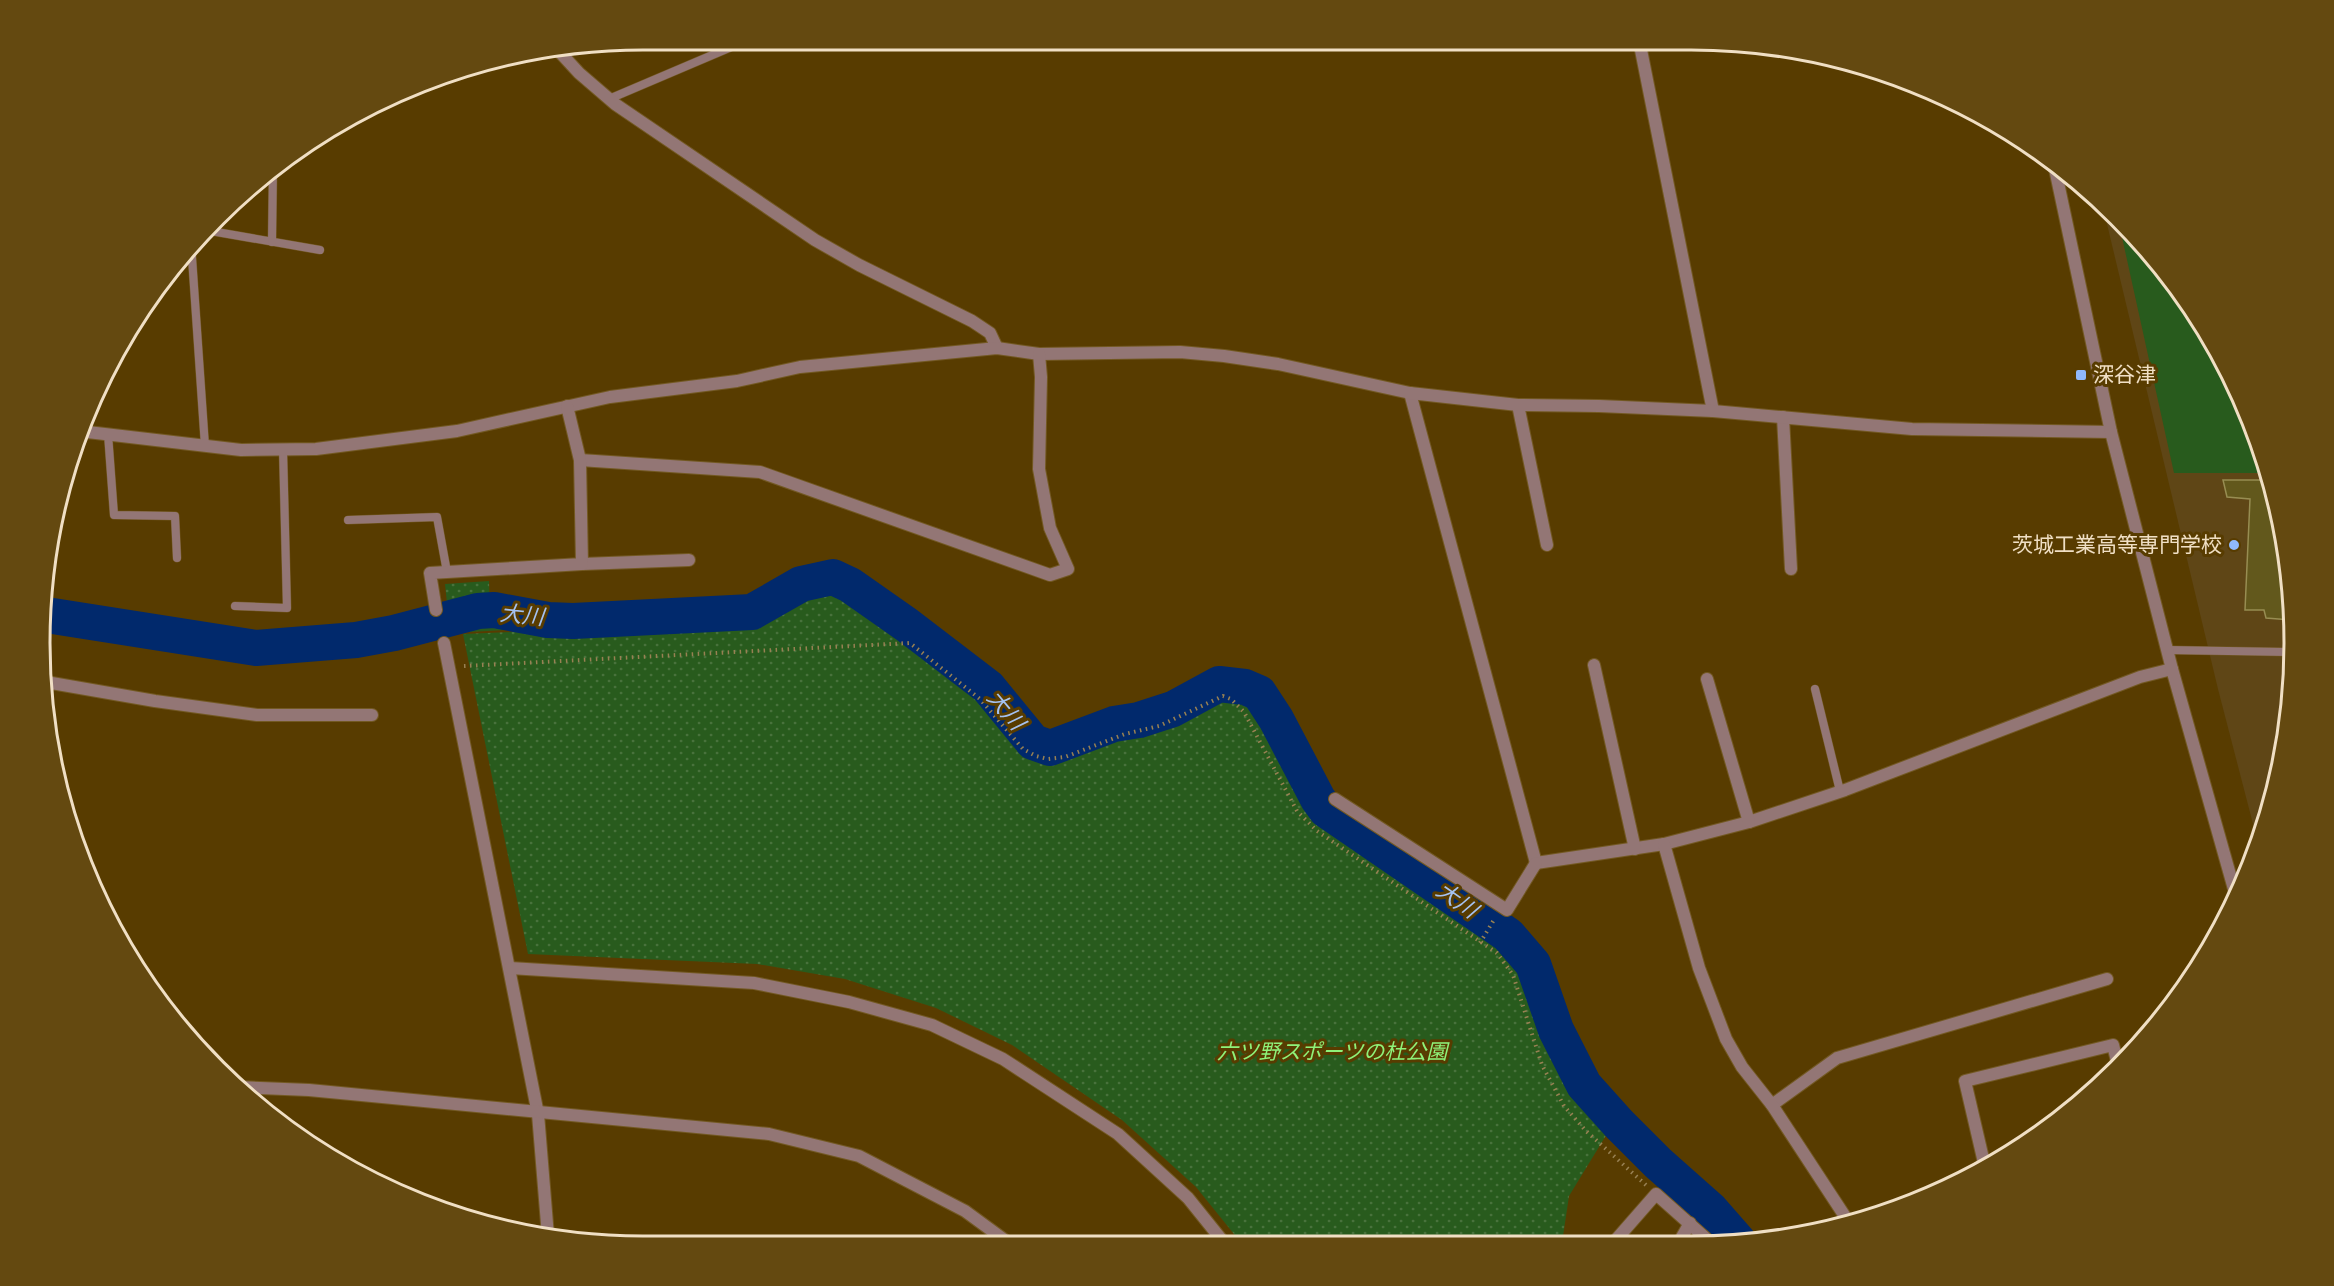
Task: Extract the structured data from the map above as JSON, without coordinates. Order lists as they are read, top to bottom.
{
  "water": ["大川"],
  "parks": ["六ツ野スポーツの杜公園"],
  "places": {
    "transit": ["深谷津"],
    "other": ["茨城工業高等専門学校"]
  }
}
